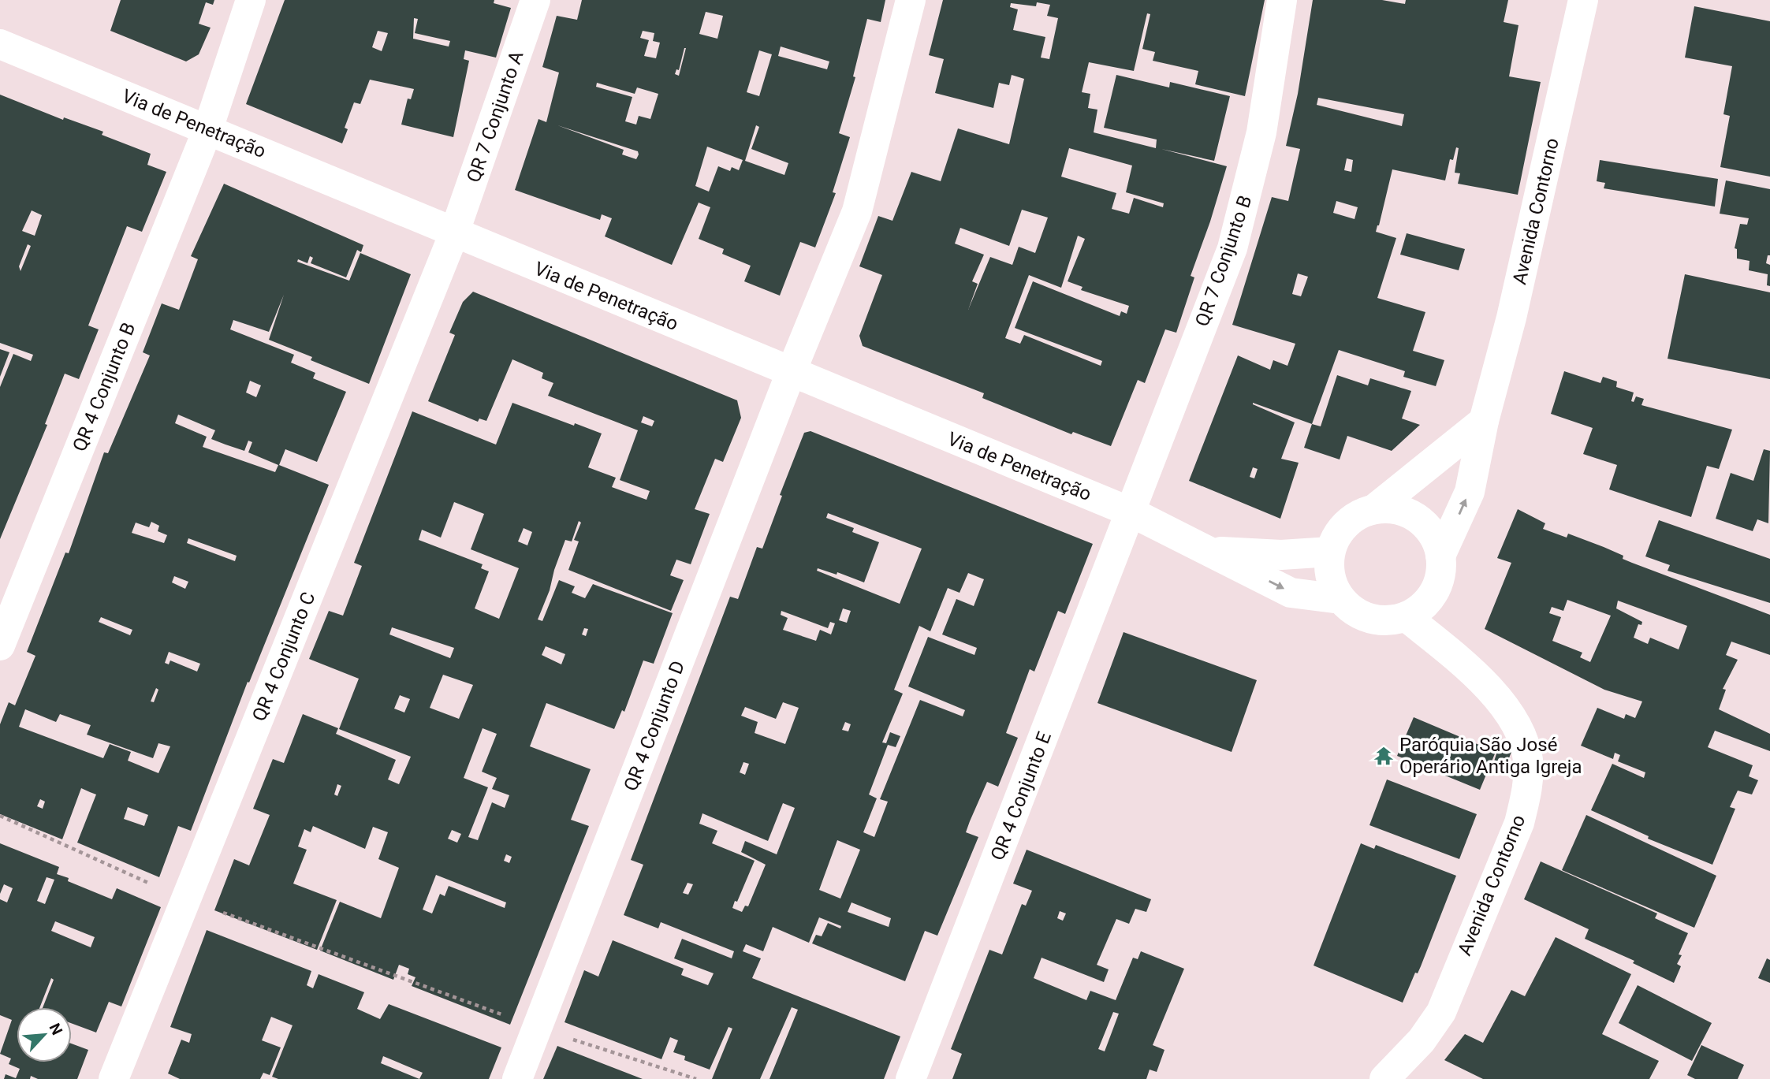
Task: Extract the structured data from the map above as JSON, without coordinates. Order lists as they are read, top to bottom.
{
  "streets": {
    "street": [
      "QR 7 Conjunto A",
      "Via de Penetração",
      "Avenida Contorno",
      "QR 7 Conjunto B",
      "QR 4 Conjunto B",
      "QR 4 Conjunto C",
      "QR 4 Conjunto D",
      "QR 4 Conjunto E"
    ]
  },
  "crossings": [
    ["QR 7 Conjunto A", "Via de Penetração"],
    ["QR 7 Conjunto A", "QR 4 Conjunto C"],
    ["Via de Penetração", "Avenida Contorno"],
    ["Via de Penetração", "QR 7 Conjunto B"],
    ["Via de Penetração", "QR 4 Conjunto B"],
    ["Via de Penetração", "QR 4 Conjunto C"],
    ["Via de Penetração", "QR 4 Conjunto D"],
    ["Via de Penetração", "QR 4 Conjunto E"],
    ["QR 7 Conjunto B", "QR 4 Conjunto E"]
  ],
  "places": {
    "temple": ["Paróquia São José Operário Antiga Igreja"]
  },
  "north": "top right"
}
